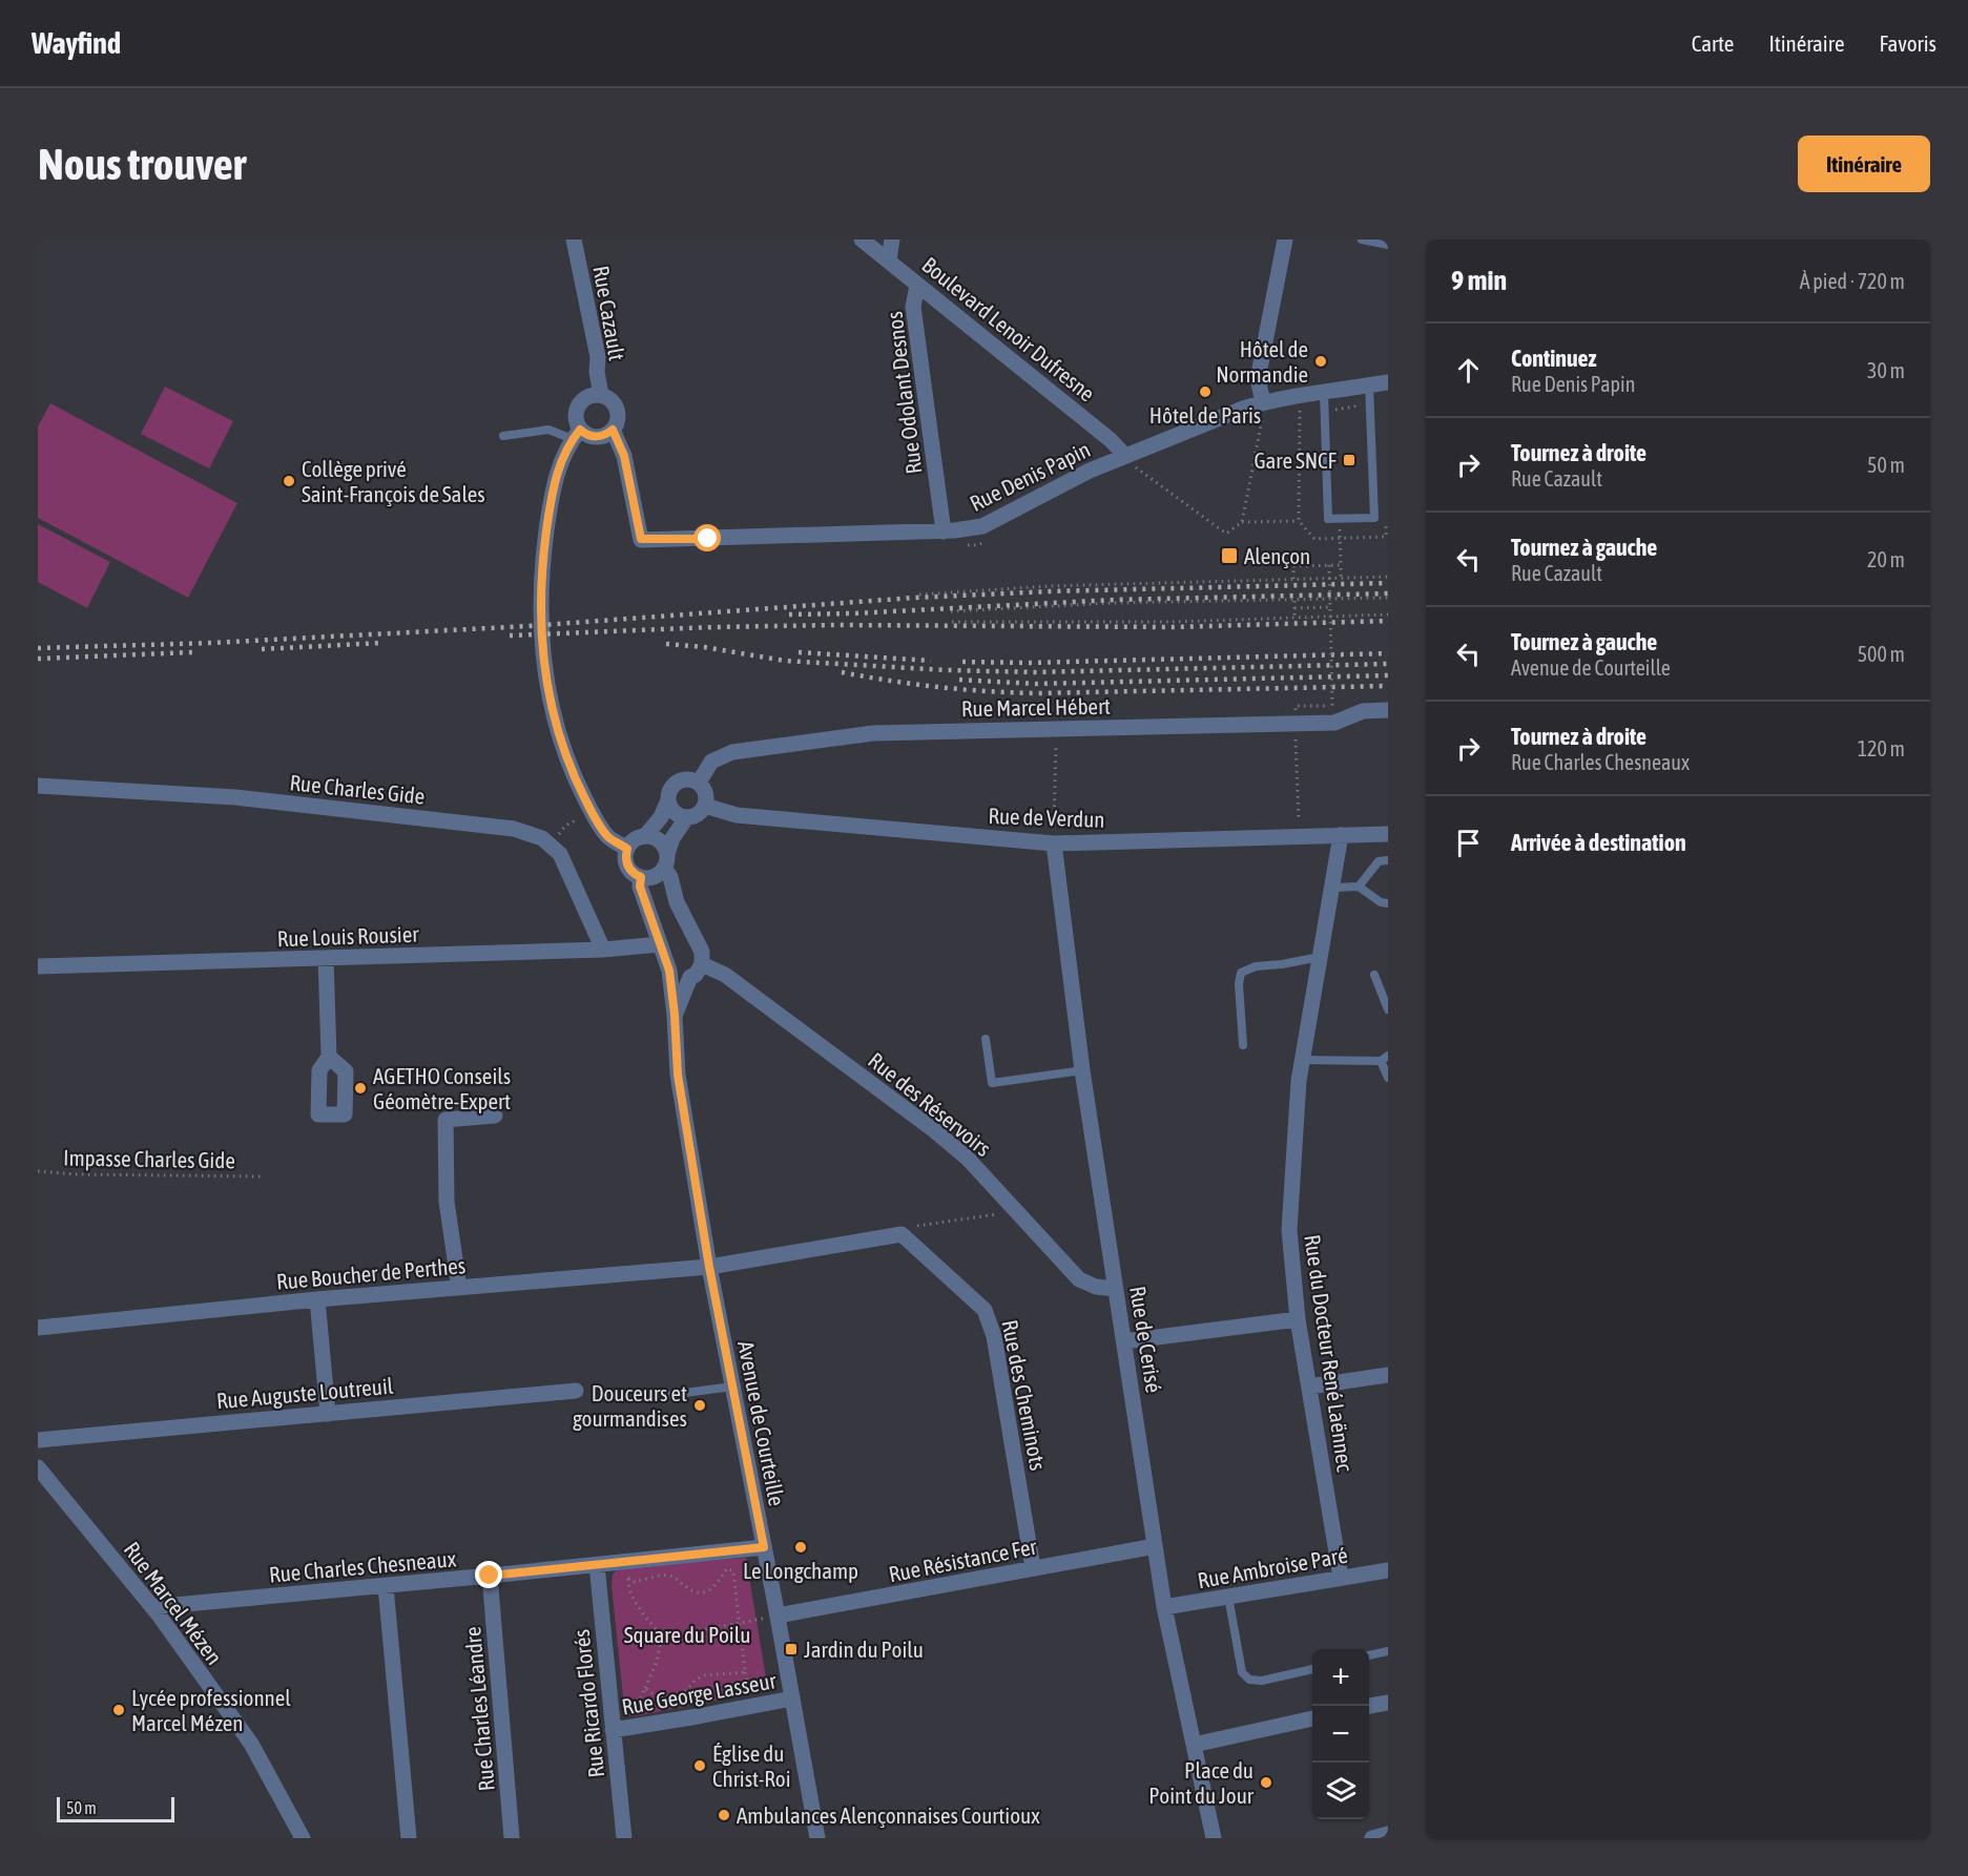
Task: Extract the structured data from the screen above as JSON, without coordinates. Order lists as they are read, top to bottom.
{
  "streets": {
    "street": [
      "Rue Cazault",
      "Boulevard Lenoir Dufresne",
      "Rue Odolant Desnos",
      "Rue Denis Papin",
      "Rue Marcel Hébert",
      "Rue Charles Gide",
      "Rue de Verdun",
      "Rue Louis Rousier",
      "Rue des Réservoirs",
      "Rue Boucher de Perthes",
      "Rue de Cerisé",
      "Rue du Docteur René Laënnec",
      "Rue Auguste Loutreuil",
      "Rue des Cheminots",
      "Avenue de Courteille",
      "Rue Résistance Fer",
      "Rue Charles Chesneaux",
      "Rue Ambroise Paré",
      "Rue Marcel Mézen",
      "Rue George Lasseur",
      "Rue Ricardo Florés",
      "Rue Charles Léandre"
    ],
    "path": ["Impasse Charles Gide"]
  },
  "crossings": [
    ["Rue Cazault", "Rue Denis Papin"],
    ["Boulevard Lenoir Dufresne", "Rue Odolant Desnos"],
    ["Boulevard Lenoir Dufresne", "Rue Denis Papin"],
    ["Rue Odolant Desnos", "Rue Denis Papin"],
    ["Rue Marcel Hébert", "Rue de Verdun"],
    ["Rue de Verdun", "Rue de Cerisé"],
    ["Rue de Verdun", "Rue du Docteur René Laënnec"],
    ["Rue Louis Rousier", "Avenue de Courteille"],
    ["Rue des Réservoirs", "Rue de Cerisé"],
    ["Rue des Réservoirs", "Avenue de Courteille"],
    ["Rue Boucher de Perthes", "Avenue de Courteille"],
    ["Rue de Cerisé", "Rue Résistance Fer"],
    ["Rue de Cerisé", "Rue Ambroise Paré"],
    ["Rue du Docteur René Laënnec", "Rue Ambroise Paré"],
    ["Rue des Cheminots", "Rue Résistance Fer"],
    ["Avenue de Courteille", "Rue Résistance Fer"],
    ["Avenue de Courteille", "Rue Charles Chesneaux"],
    ["Avenue de Courteille", "Rue George Lasseur"],
    ["Rue Charles Chesneaux", "Rue Marcel Mézen"],
    ["Rue Charles Chesneaux", "Rue Ricardo Florés"],
    ["Rue Charles Chesneaux", "Rue Charles Léandre"],
    ["Rue George Lasseur", "Rue Ricardo Florés"]
  ],
  "parks": ["Square du Poilu"],
  "places": {
    "other": [
      "Hôtel de Normandie",
      "Hôtel de Paris",
      "Collège privé Saint-François de Sales",
      "AGETHO Conseils Géomètre-Expert",
      "Douceurs et gourmandises",
      "Le Longchamp",
      "Lycée professionnel Marcel Mézen",
      "Église du Christ-Roi",
      "Place du Point du Jour",
      "Ambulances Alençonnaises Courtioux"
    ],
    "transit": ["Gare SNCF", "Alençon", "Jardin du Poilu"]
  },
  "scale_bar": "50 m",
  "page": {
    "header": "Wayfind",
    "nav": ["Carte", "Itinéraire", "Favoris"],
    "buttons": "Itinéraire",
    "title": "Nous trouver",
    "heading": ["9 min", "À pied · 720 m"],
    "list": [
      ["Continuez", "Rue Denis Papin", "30 m"],
      ["Tournez à droite", "Rue Cazault", "50 m"],
      ["Tournez à gauche", "Rue Cazault", "20 m"],
      ["Tournez à gauche", "Avenue de Courteille", "500 m"],
      ["Tournez à droite", "Rue Charles Chesneaux", "120 m"],
      "Arrivée à destination"
    ],
    "map_buttons": ["+", "−"],
    "scale": "50 m"
  }
}
